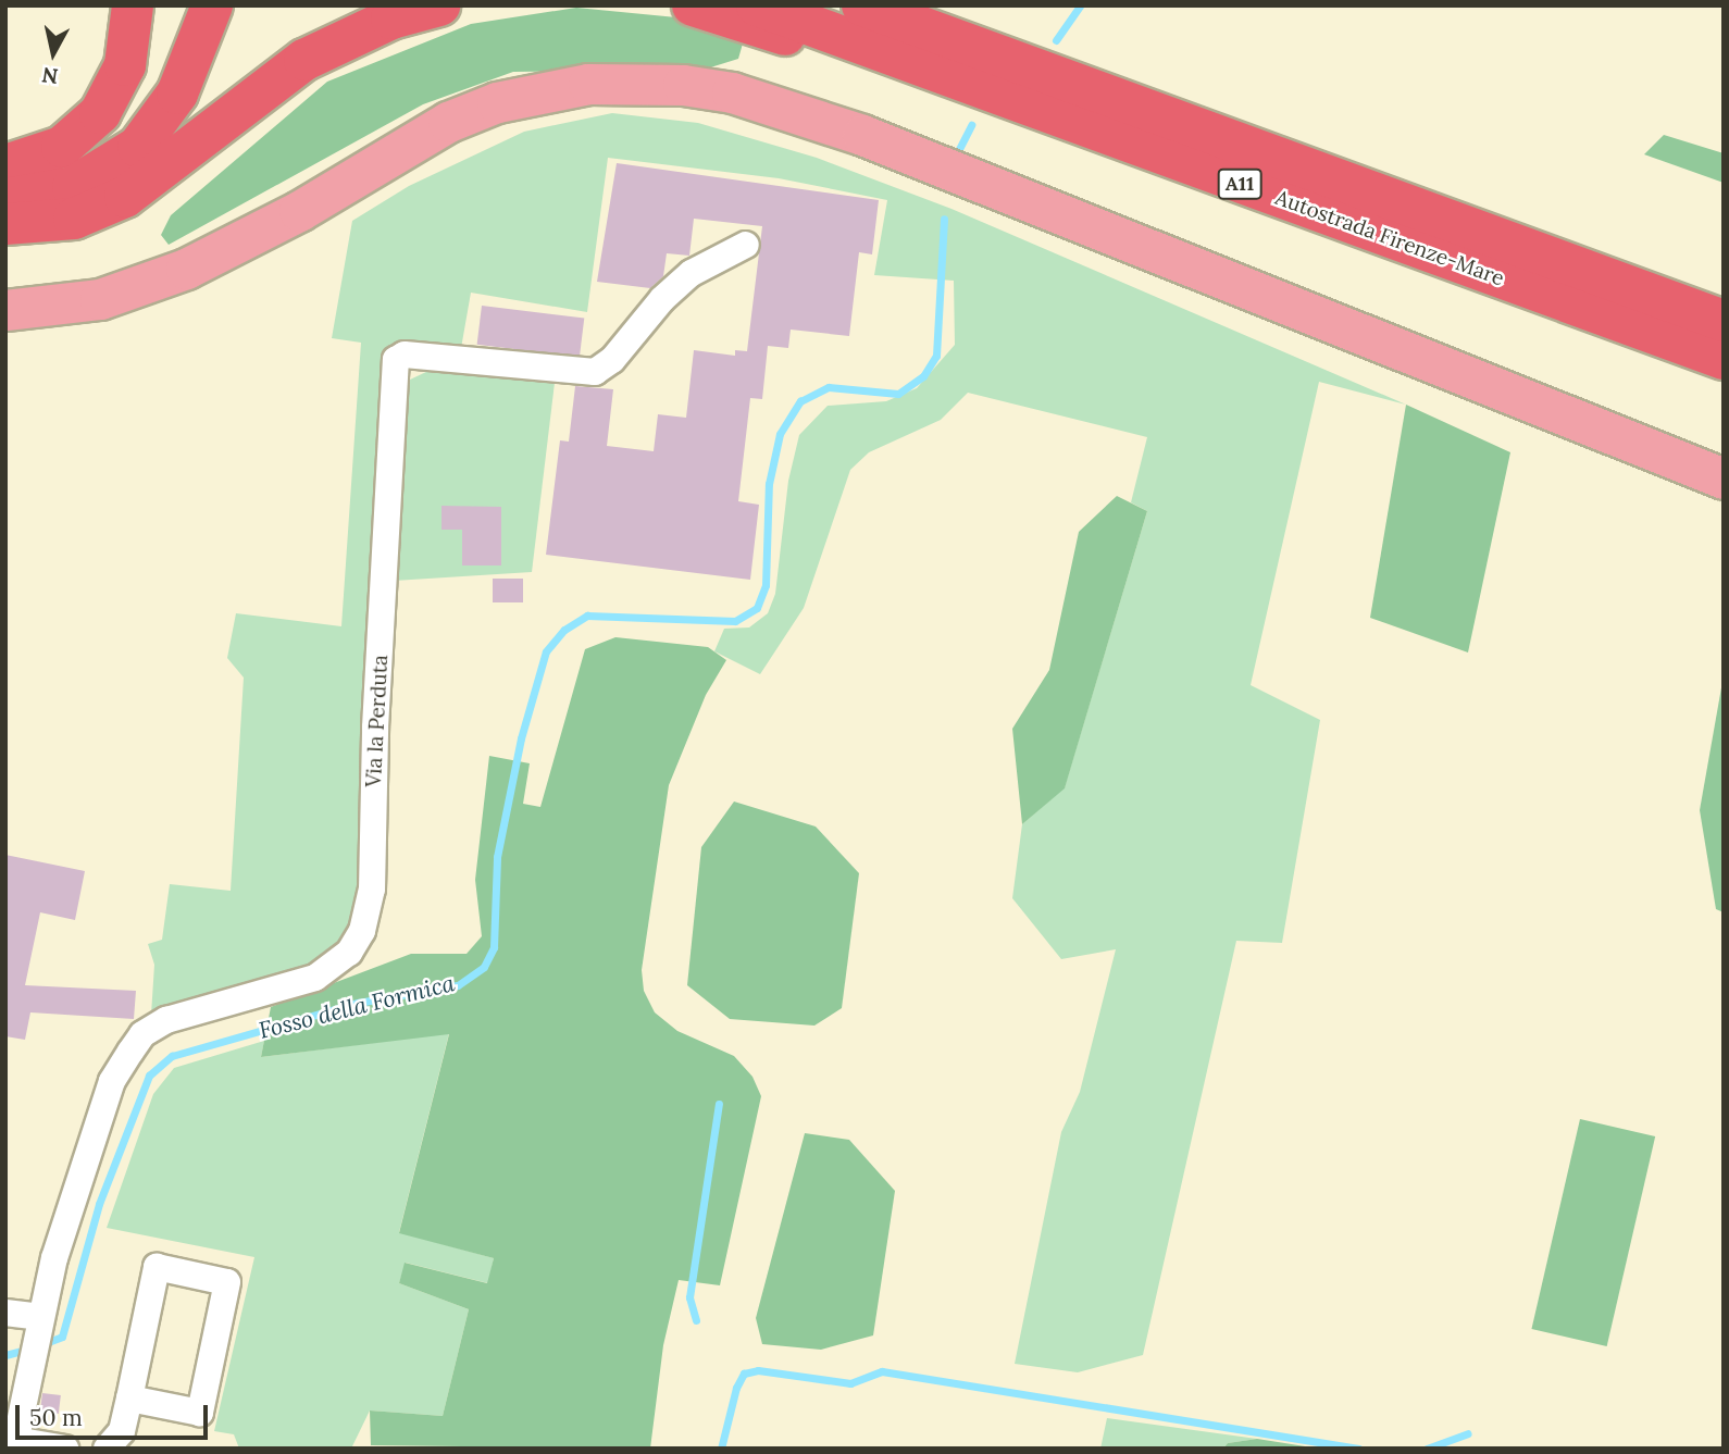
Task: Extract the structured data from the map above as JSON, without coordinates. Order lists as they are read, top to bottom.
{
  "streets": {
    "highway": ["A11", "Autostrada Firenze-Mare"],
    "street": ["Via la Perduta"]
  },
  "water": ["Fosso della Formica"],
  "scale_bar": "50 m",
  "north": "bottom"
}
